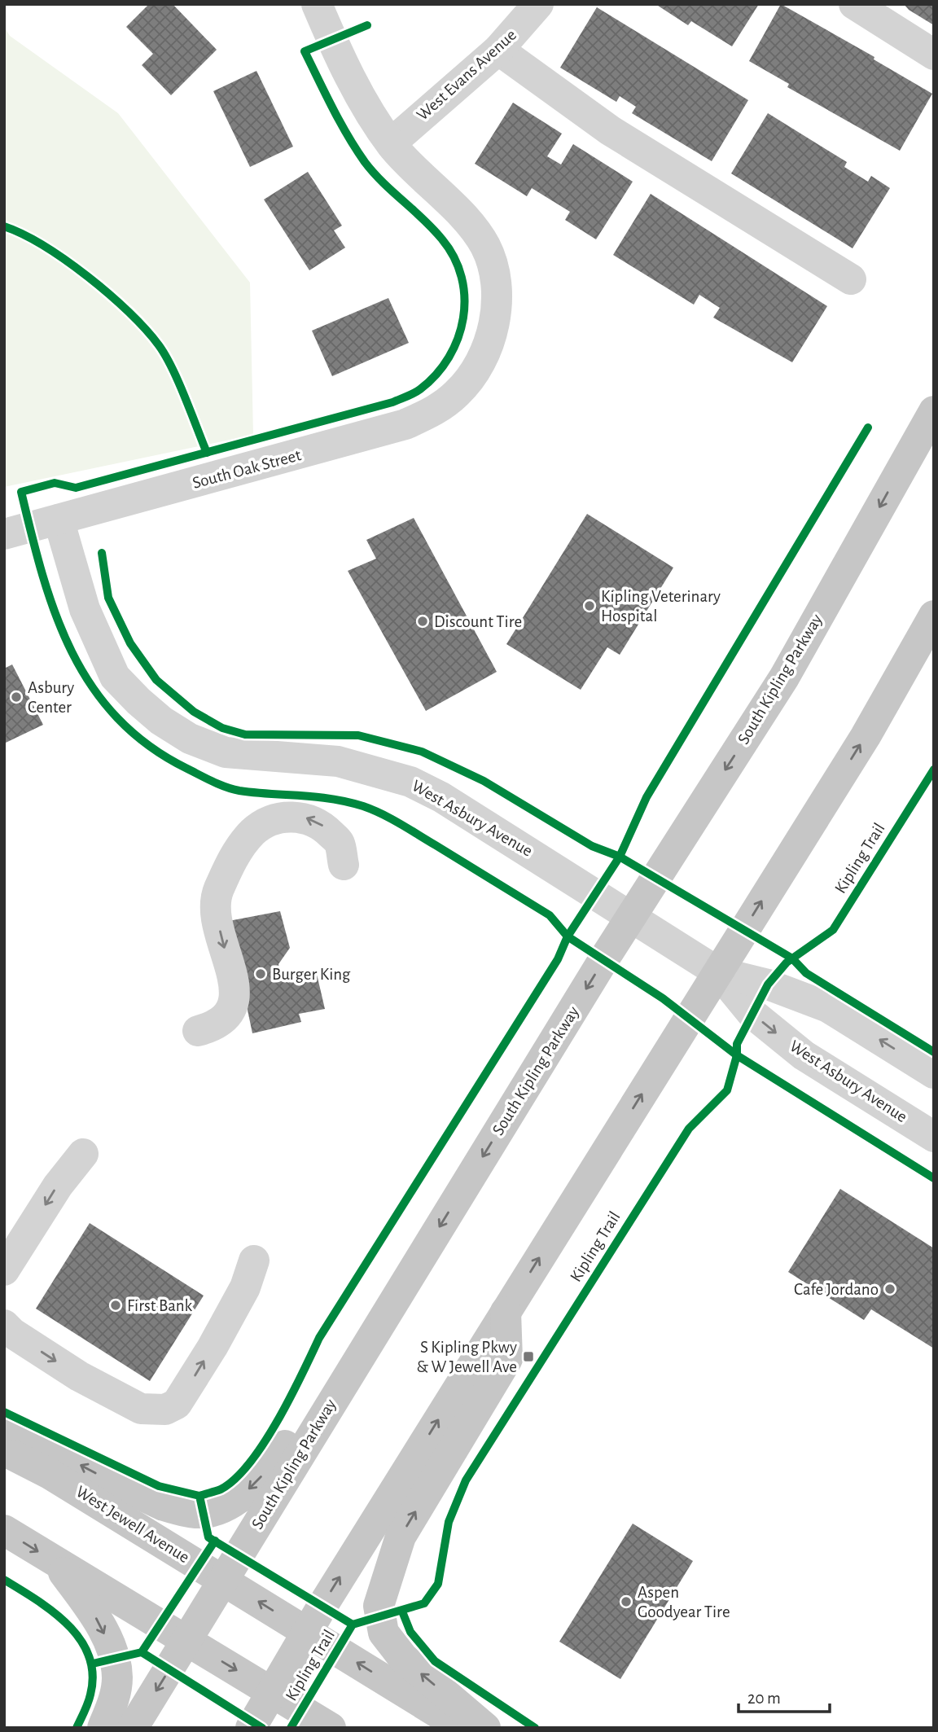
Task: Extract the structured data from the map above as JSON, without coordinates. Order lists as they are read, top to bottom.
{
  "streets": {
    "main road": ["South Kipling Parkway", "West Jewell Avenue"],
    "street": ["West Evans Avenue", "South Oak Street", "West Asbury Avenue"],
    "cycle path": ["Kipling Trail"]
  },
  "crossings": [
    ["West Evans Avenue", "South Oak Street"],
    ["South Oak Street", "West Asbury Avenue"],
    ["South Kipling Parkway", "West Asbury Avenue"],
    ["South Kipling Parkway", "West Jewell Avenue"]
  ],
  "places": {
    "other": [
      "Kipling Veterinary Hospital",
      "Discount Tire",
      "Asbury Center",
      "Burger King",
      "Cafe Jordano",
      "First Bank",
      "Aspen Goodyear Tire"
    ],
    "transit": ["S Kipling Pkwy & W Jewell Ave"]
  },
  "scale_bar": "20 m"
}
